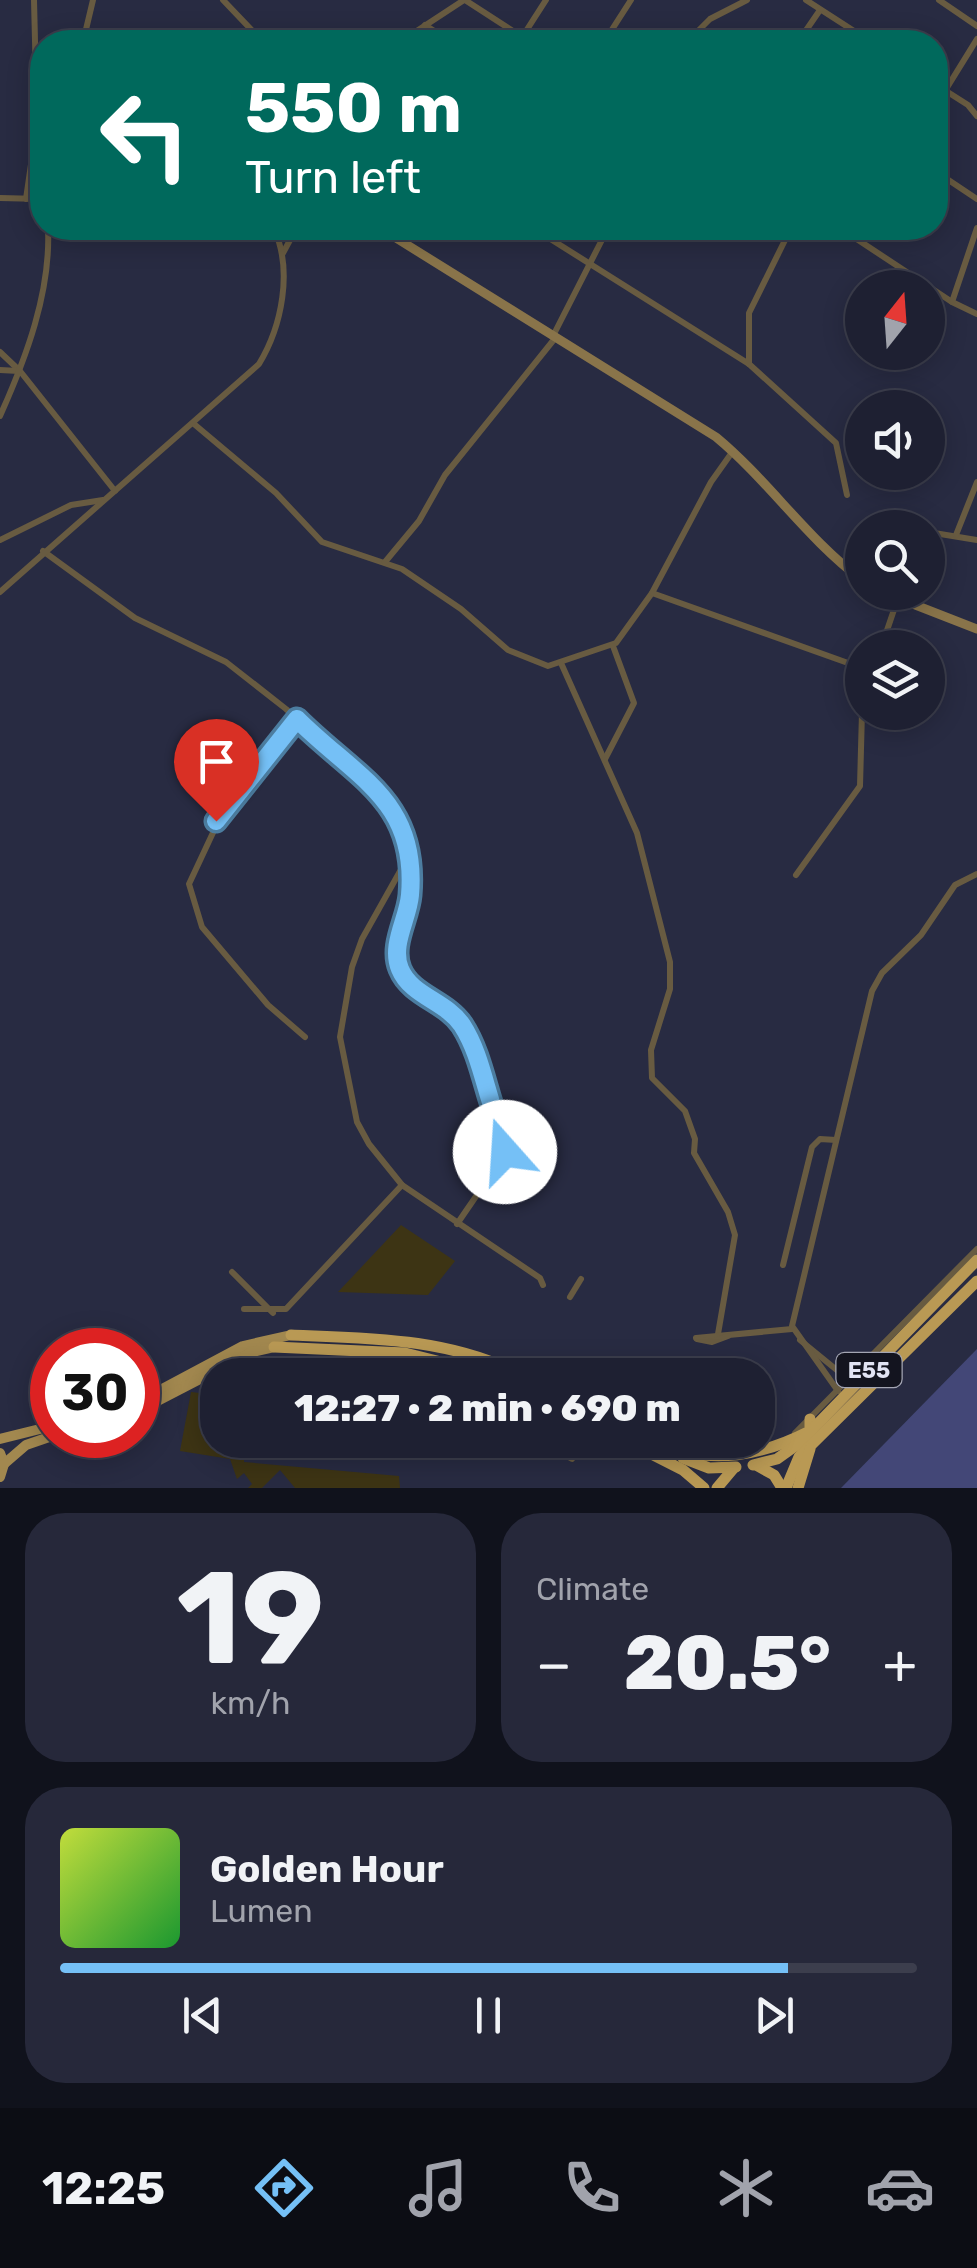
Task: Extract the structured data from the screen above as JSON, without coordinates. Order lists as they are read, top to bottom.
{
  "streets": {
    "highway": ["E55"]
  },
  "north": "top",
  "page": {
    "turn": ["550 m", "Turn left"],
    "limit": "30",
    "trip": "12:27 · 2 min · 690 m",
    "tile": [
      ["19", "km/h"],
      "Climate"
    ],
    "heat": ["−", "20.5°", "+"],
    "song": ["Golden Hour", "Lumen"],
    "tabs": "12:25"
  }
}
